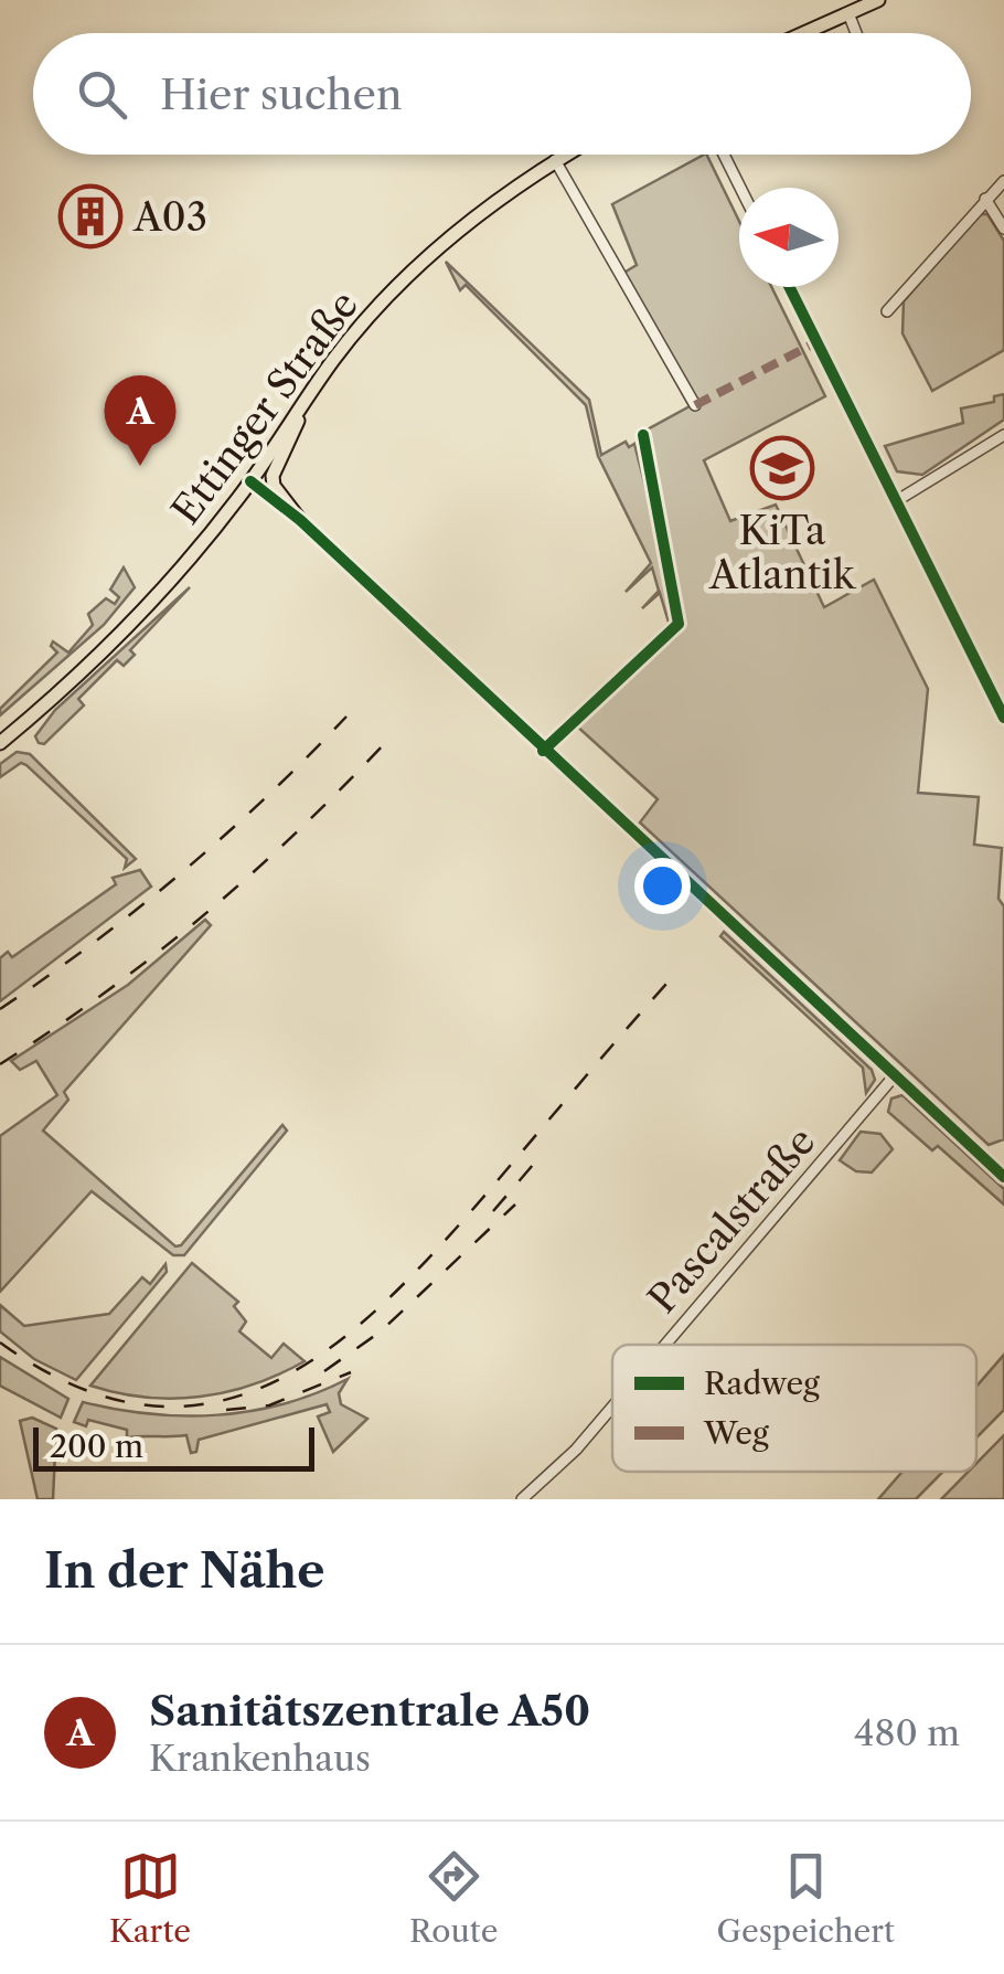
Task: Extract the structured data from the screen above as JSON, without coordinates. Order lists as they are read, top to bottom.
{
  "streets": {
    "main road": ["Ettinger Straße"],
    "street": ["Pascalstraße"]
  },
  "places": {
    "building": ["A03"],
    "school or university": ["KiTa Atlantik"]
  },
  "legend": ["Radweg", "Weg"],
  "scale_bar": "200 m",
  "north": "left",
  "page": {
    "search": "Hier suchen",
    "pins": "A",
    "scale": "200 m",
    "heading": "In der Nähe",
    "list": [
      {
        "mark": "A",
        "name": "Sanitätszentrale A50",
        "note": "Krankenhaus",
        "value": "480 m"
      }
    ],
    "nav": ["Karte", "Route", "Gespeichert"]
  }
}
